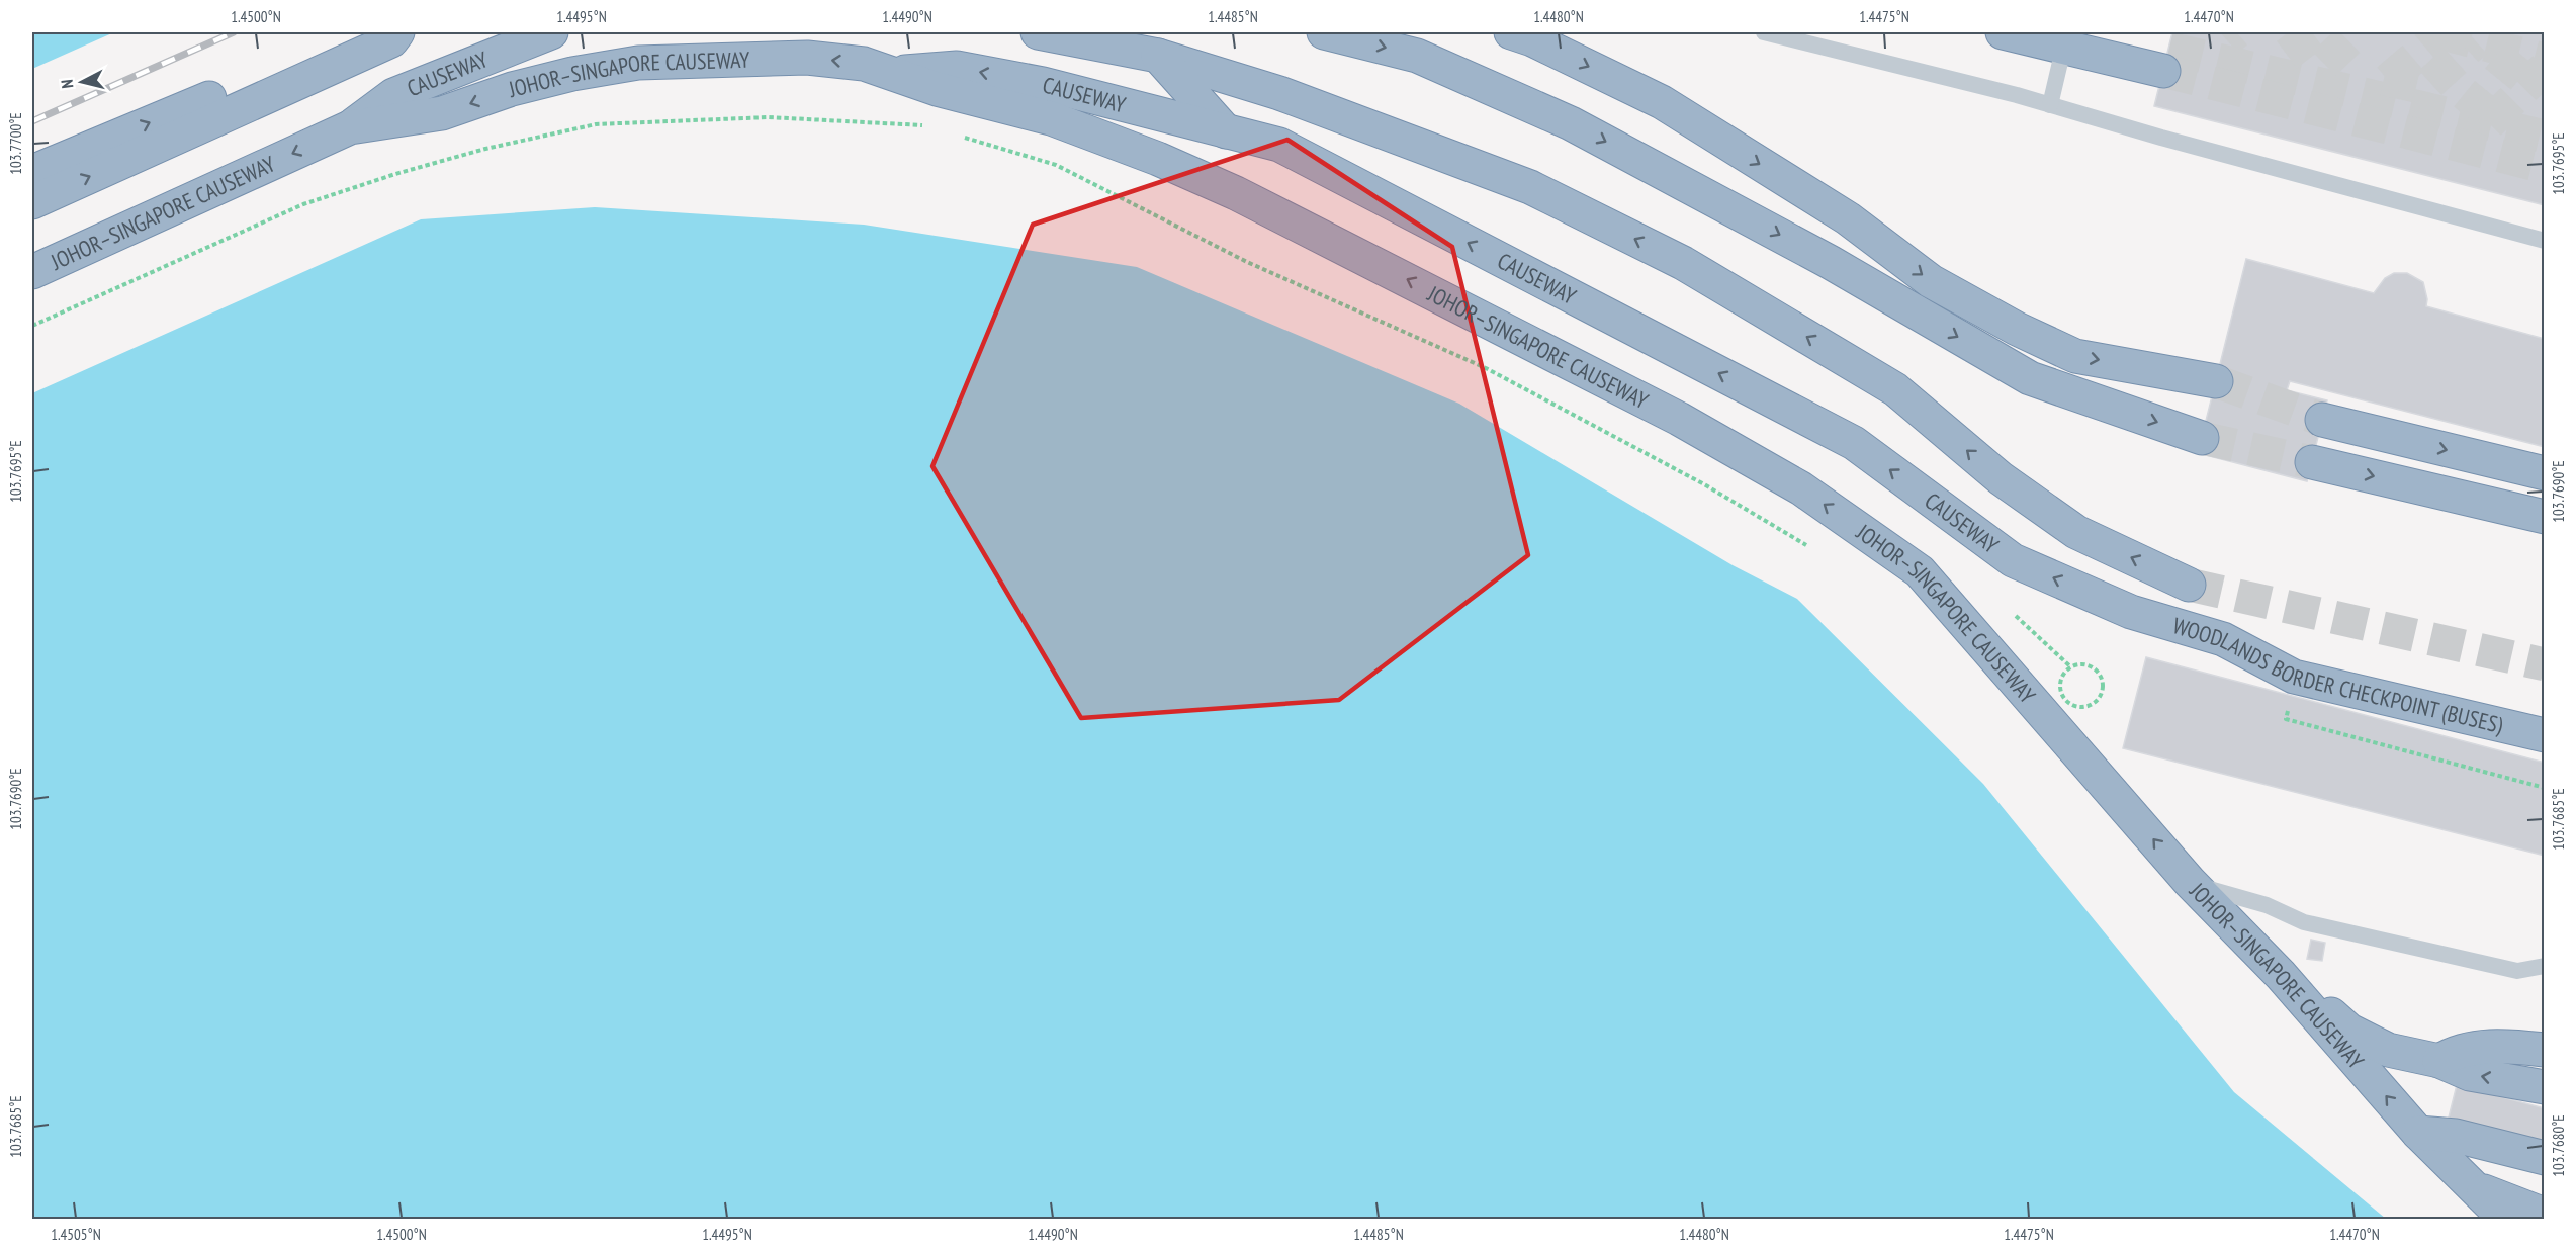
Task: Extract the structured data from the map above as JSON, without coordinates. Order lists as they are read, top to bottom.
{
  "streets": {
    "highway": ["CAUSEWAY", "JOHOR–SINGAPORE CAUSEWAY", "WOODLANDS BORDER CHECKPOINT (BUSES)"]
  },
  "crossings": [
    ["CAUSEWAY", "JOHOR–SINGAPORE CAUSEWAY"],
    ["CAUSEWAY", "WOODLANDS BORDER CHECKPOINT (BUSES)"]
  ],
  "north": "left",
  "coordinates": [
    "1.4500°N",
    "1.4495°N",
    "1.4490°N",
    "1.4485°N",
    "1.4480°N",
    "1.4475°N",
    "1.4470°N",
    "103.7700°E",
    "103.7695°E",
    "103.7690°E",
    "103.7685°E",
    "103.7680°E",
    "1.4505°N"
  ]
}
